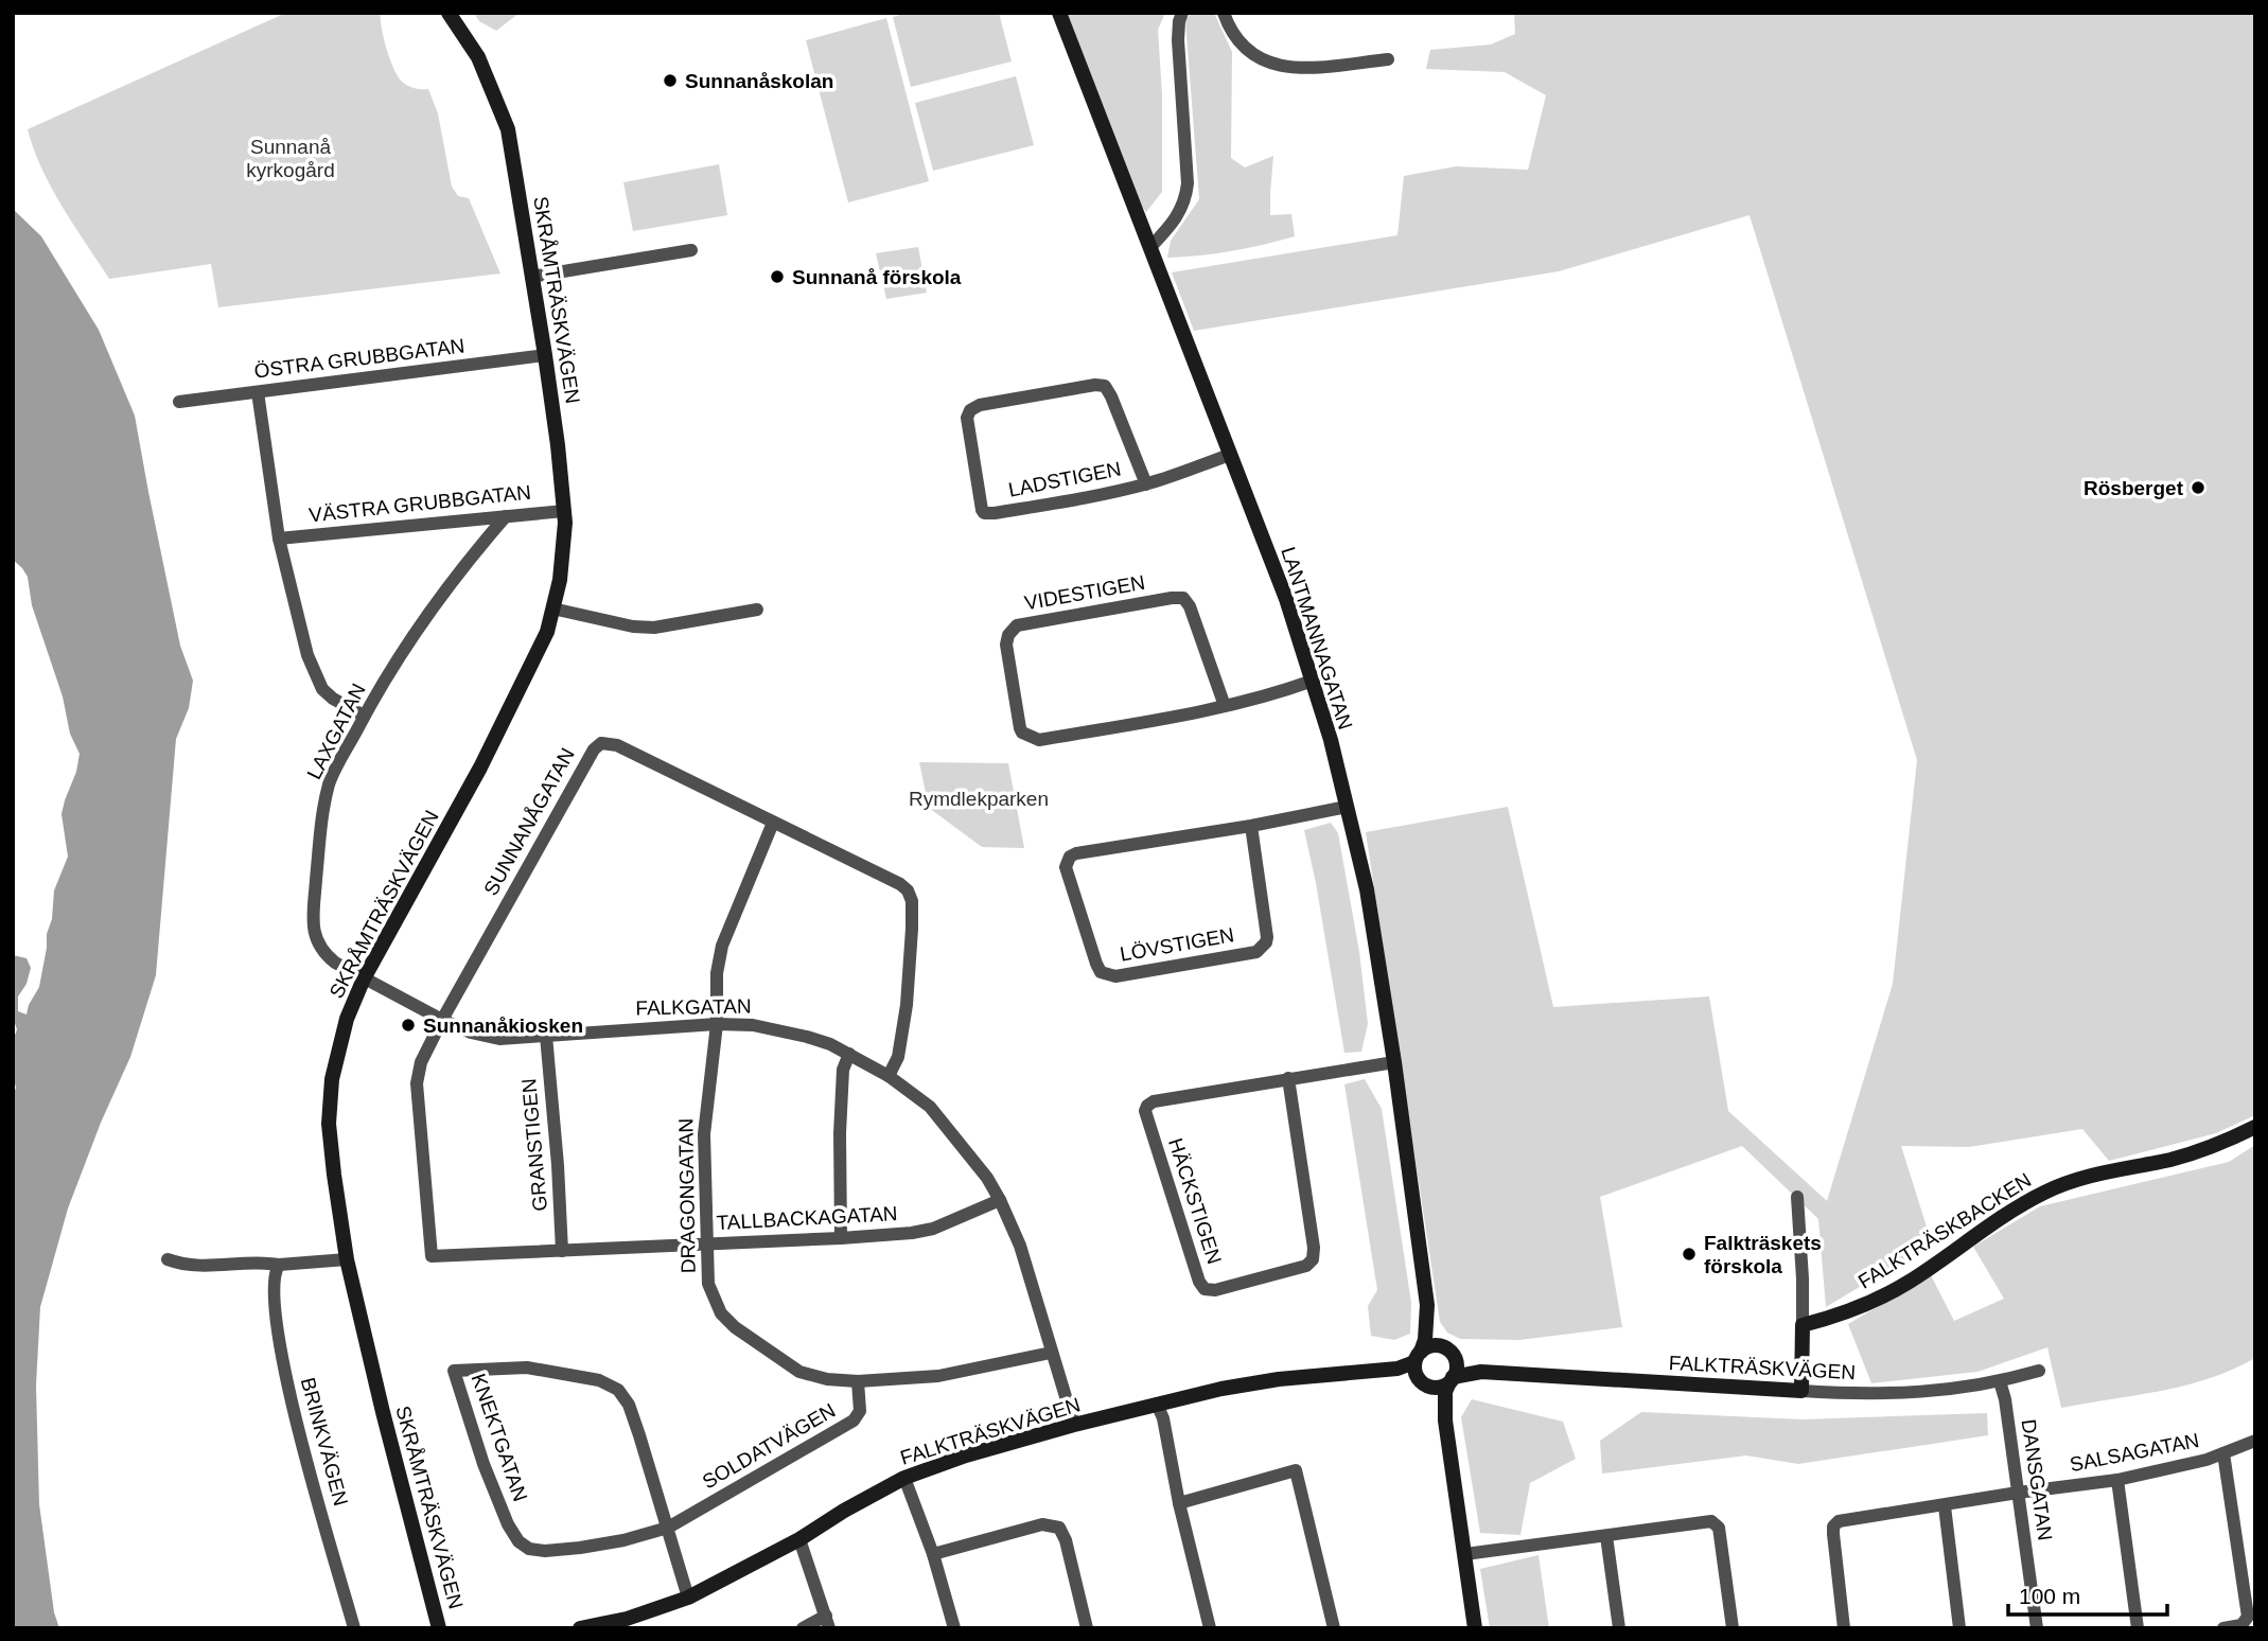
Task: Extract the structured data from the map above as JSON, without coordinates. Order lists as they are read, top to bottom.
{
  "streets": {
    "street": [
      "SKRÅMTRÄSKVÄGEN",
      "ÖSTRA GRUBBGATAN",
      "LADSTIGEN",
      "VÄSTRA GRUBBGATAN",
      "VIDESTIGEN",
      "LANTMANNAGATAN",
      "LAXGATAN",
      "SUNNANÅGATAN",
      "LÖVSTIGEN",
      "FALKGATAN",
      "GRANSTIGEN",
      "DRAGONGATAN",
      "HÄCKSTIGEN",
      "TALLBACKAGATAN",
      "FALKTRÄSKBACKEN",
      "FALKTRÄSKVÄGEN",
      "KNEKTGATAN",
      "BRINKVÄGEN",
      "SOLDATVÄGEN",
      "SALSAGATAN",
      "DANSGATAN"
    ]
  },
  "crossings": [
    ["SKRÅMTRÄSKVÄGEN", "ÖSTRA GRUBBGATAN"],
    ["SKRÅMTRÄSKVÄGEN", "VÄSTRA GRUBBGATAN"],
    ["SKRÅMTRÄSKVÄGEN", "LAXGATAN"],
    ["SKRÅMTRÄSKVÄGEN", "FALKGATAN"],
    ["LADSTIGEN", "LANTMANNAGATAN"],
    ["VÄSTRA GRUBBGATAN", "LAXGATAN"],
    ["VIDESTIGEN", "LANTMANNAGATAN"],
    ["LANTMANNAGATAN", "LÖVSTIGEN"],
    ["LANTMANNAGATAN", "HÄCKSTIGEN"],
    ["LANTMANNAGATAN", "FALKTRÄSKVÄGEN"],
    ["LAXGATAN", "FALKGATAN"],
    ["SUNNANÅGATAN", "FALKGATAN"],
    ["SUNNANÅGATAN", "DRAGONGATAN"],
    ["SUNNANÅGATAN", "TALLBACKAGATAN"],
    ["FALKGATAN", "GRANSTIGEN"],
    ["FALKGATAN", "DRAGONGATAN"],
    ["FALKGATAN", "TALLBACKAGATAN"],
    ["FALKGATAN", "FALKTRÄSKVÄGEN"],
    ["GRANSTIGEN", "TALLBACKAGATAN"],
    ["DRAGONGATAN", "TALLBACKAGATAN"],
    ["DRAGONGATAN", "SOLDATVÄGEN"],
    ["FALKTRÄSKVÄGEN", "KNEKTGATAN"],
    ["FALKTRÄSKVÄGEN", "DANSGATAN"],
    ["KNEKTGATAN", "SOLDATVÄGEN"],
    ["SALSAGATAN", "DANSGATAN"]
  ],
  "parks": ["Sunnanå kyrkogård", "Rymdlekparken"],
  "places": [
    "Sunnanåskolan",
    "Sunnanå förskola",
    "Rösberget",
    "Sunnanåkiosken",
    "Falkträskets förskola"
  ],
  "scale_bar": "100 m"
}
